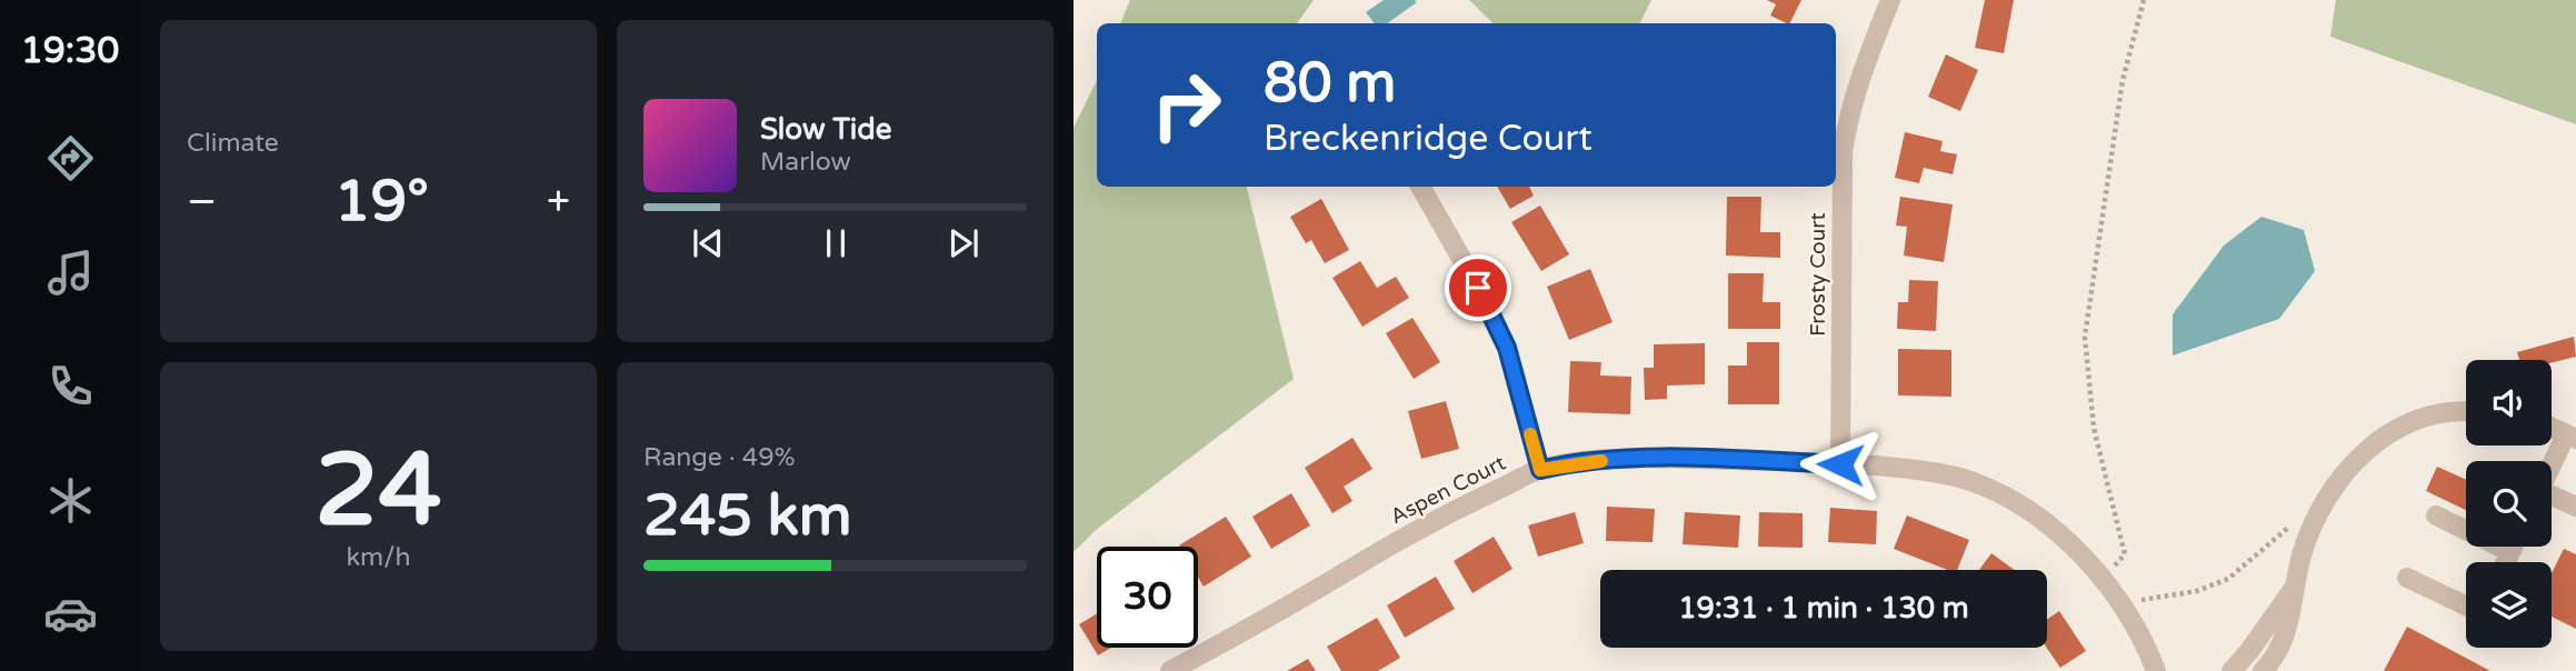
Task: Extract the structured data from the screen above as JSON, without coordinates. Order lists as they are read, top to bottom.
{
  "streets": {
    "street": ["Frosty Court", "Aspen Court"]
  },
  "crossings": [
    ["Frosty Court", "Aspen Court"]
  ],
  "page": {
    "tabs": "19:30",
    "tile": [
      "Climate",
      ["24", "km/h"],
      ["Range · 49%", "245 km"]
    ],
    "turn": ["80 m", "Breckenridge Court"],
    "song": ["Slow Tide", "Marlow"],
    "heat": ["−", "19°", "+"],
    "limit": "30",
    "trip": "19:31 · 1 min · 130 m"
  }
}
